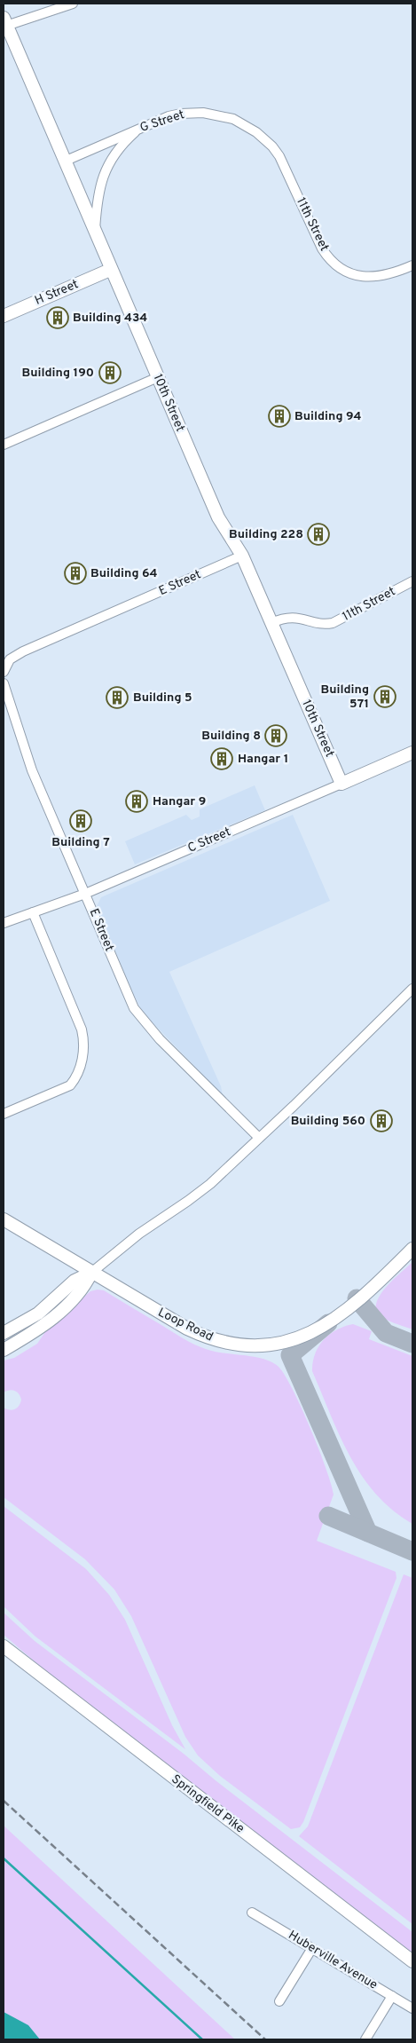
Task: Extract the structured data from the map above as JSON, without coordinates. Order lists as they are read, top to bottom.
{
  "streets": {
    "street": [
      "G Street",
      "11th Street",
      "H Street",
      "10th Street",
      "E Street",
      "C Street",
      "Loop Road",
      "Springfield Pike",
      "Huberville Avenue"
    ]
  },
  "crossings": [
    ["G Street", "11th Street"],
    ["G Street", "10th Street"],
    ["11th Street", "10th Street"],
    ["H Street", "10th Street"],
    ["10th Street", "E Street"],
    ["10th Street", "C Street"],
    ["E Street", "C Street"]
  ],
  "places": {
    "building": [
      "Building 434",
      "Building 190",
      "Building 94",
      "Building 228",
      "Building 64",
      "Building 571",
      "Building 5",
      "Building 8",
      "Hangar 1",
      "Hangar 9",
      "Building 7",
      "Building 560"
    ]
  }
}
